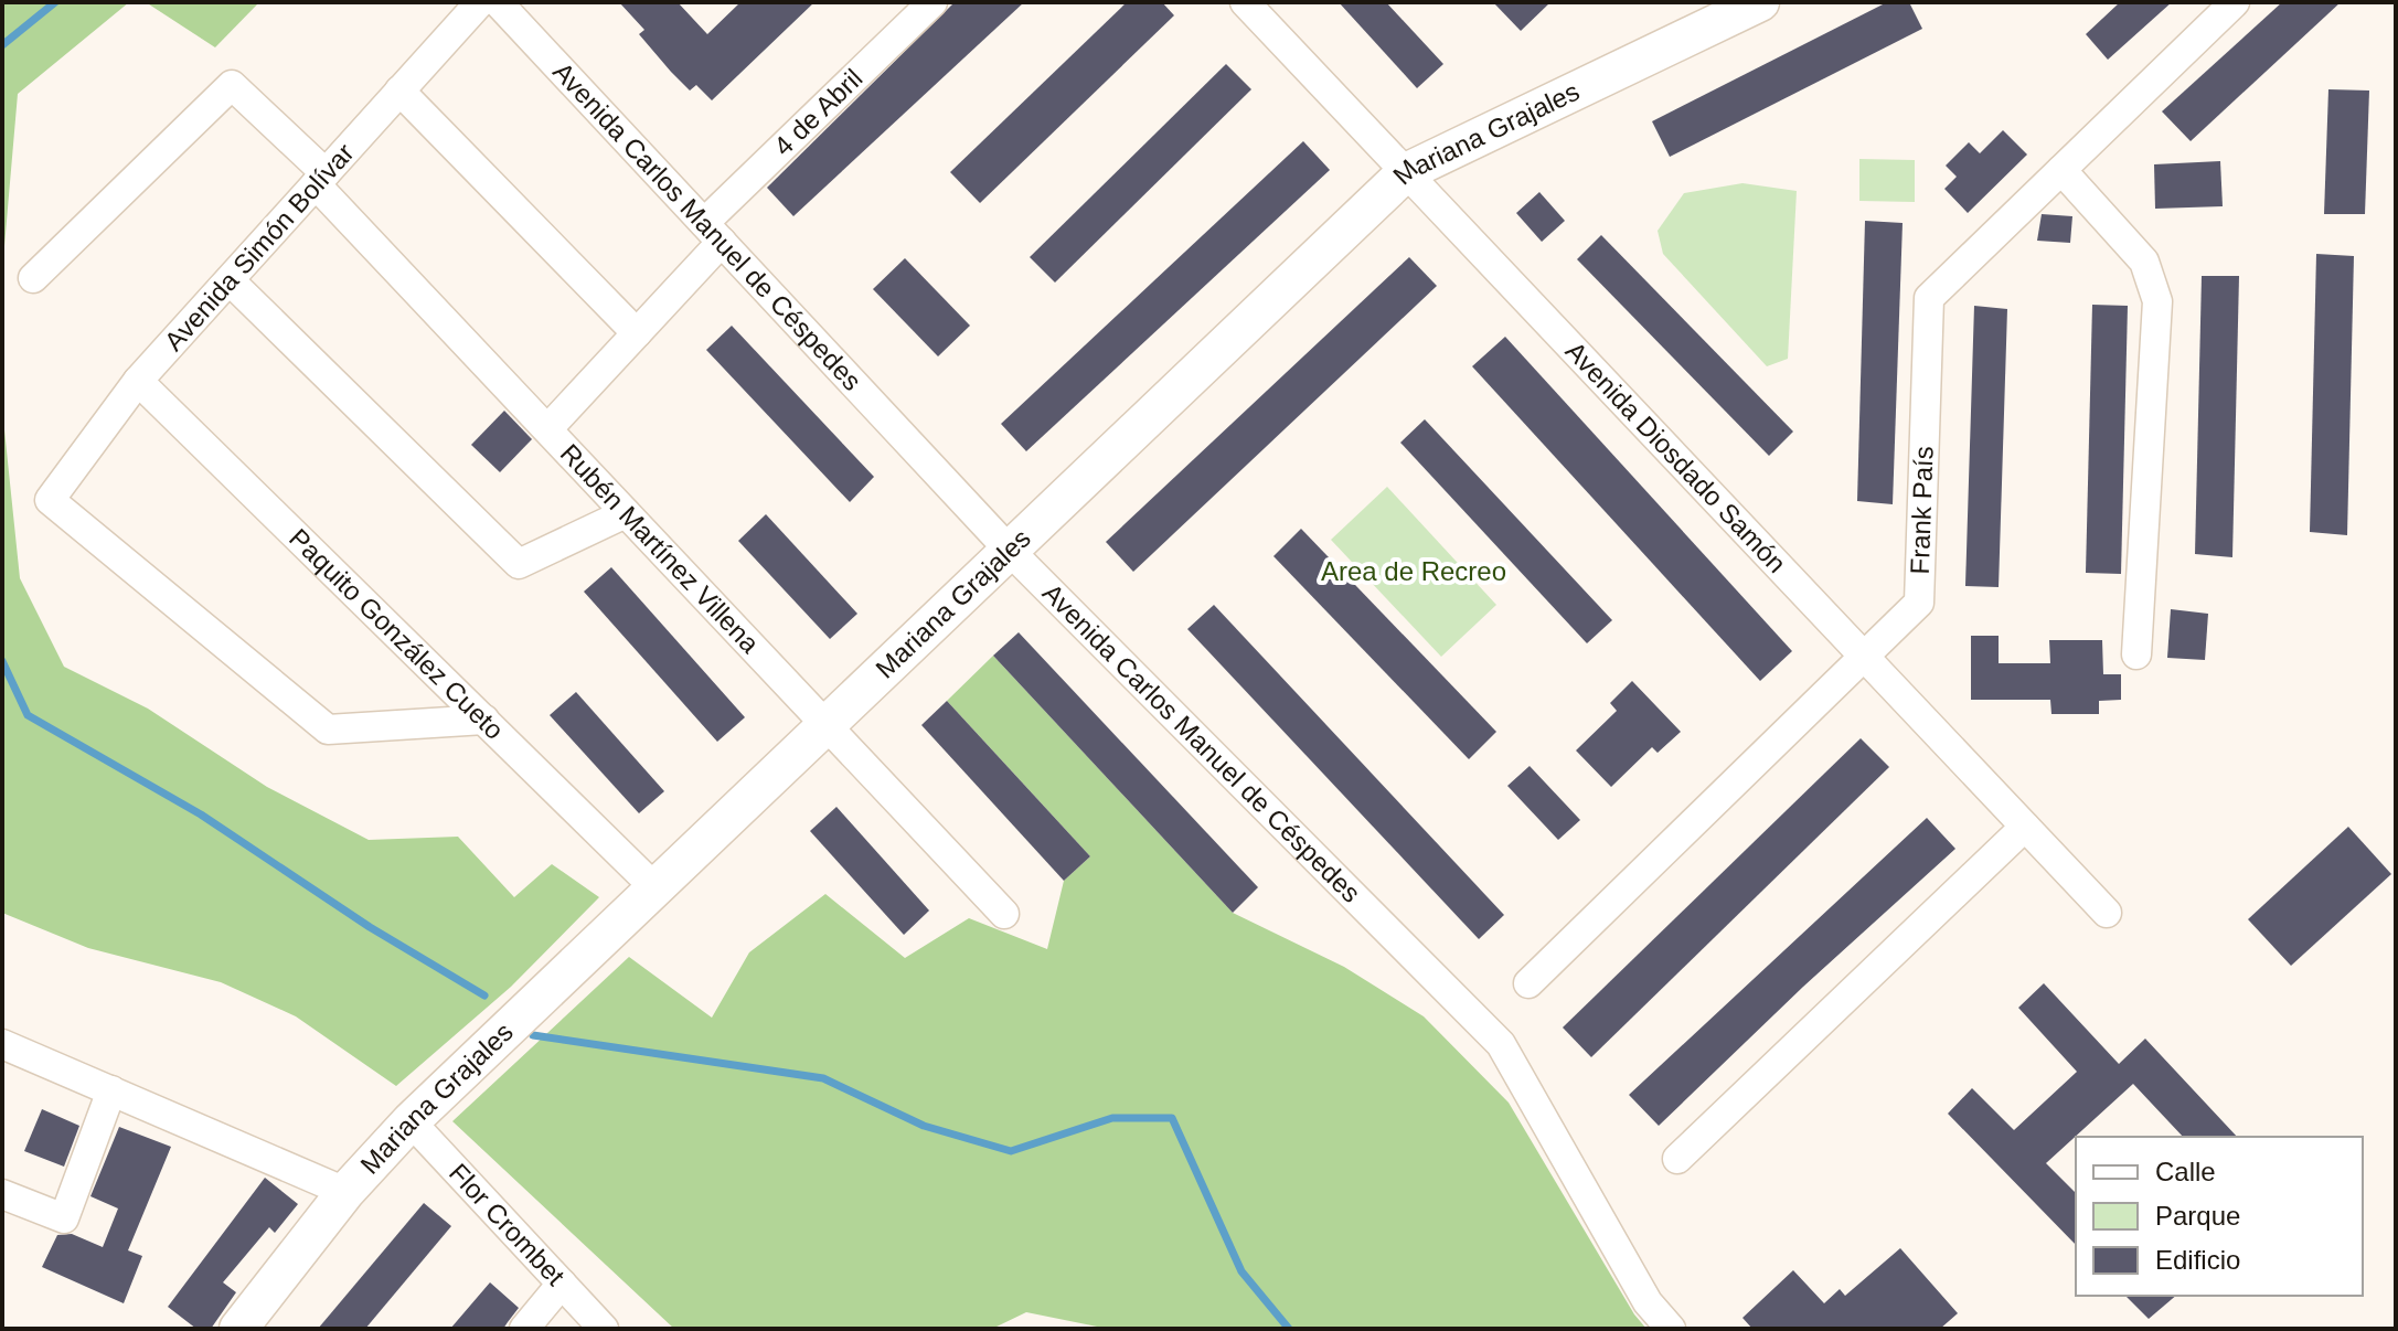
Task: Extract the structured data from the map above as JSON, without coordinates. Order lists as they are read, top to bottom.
{
  "streets": {
    "street": [
      "4 de Abril",
      "Mariana Grajales",
      "Avenida Carlos Manuel de Céspedes",
      "Avenida Simón Bolívar",
      "Avenida Diosdado Samón",
      "Frank País",
      "Rubén Martínez Villena",
      "Paquito González Cueto",
      "Flor Crombet"
    ]
  },
  "crossings": [
    ["4 de Abril", "Avenida Carlos Manuel de Céspedes"],
    ["4 de Abril", "Rubén Martínez Villena"],
    ["Mariana Grajales", "Avenida Carlos Manuel de Céspedes"],
    ["Mariana Grajales", "Avenida Diosdado Samón"],
    ["Mariana Grajales", "Rubén Martínez Villena"],
    ["Mariana Grajales", "Paquito González Cueto"],
    ["Mariana Grajales", "Flor Crombet"],
    ["Avenida Simón Bolívar", "Rubén Martínez Villena"],
    ["Avenida Simón Bolívar", "Paquito González Cueto"],
    ["Avenida Diosdado Samón", "Frank País"]
  ],
  "parks": ["Area de Recreo"],
  "legend": ["Calle", "Parque", "Edificio"]
}
